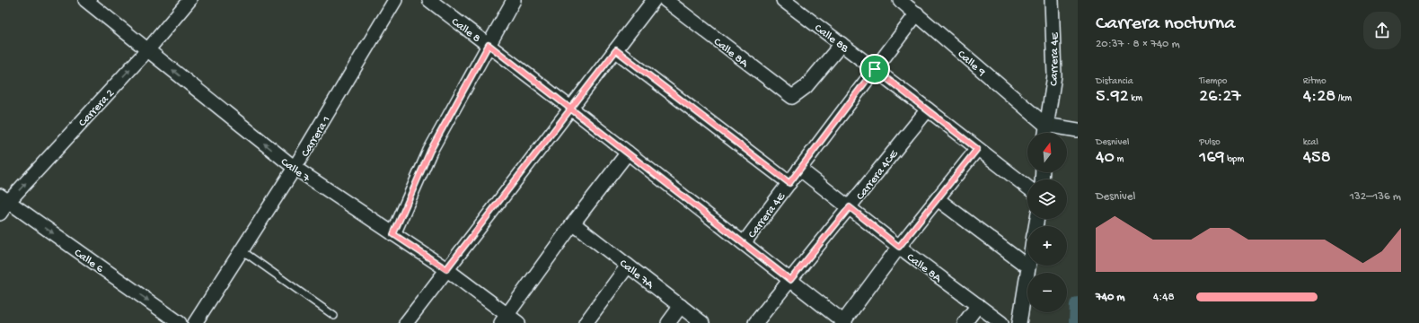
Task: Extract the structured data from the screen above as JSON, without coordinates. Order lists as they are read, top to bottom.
{
  "streets": {
    "street": [
      "Calle 8",
      "Calle 8B",
      "Calle 8A",
      "Carrera 4E",
      "Calle 9",
      "Carrera 2",
      "Carrera 1",
      "Calle 7",
      "Carrera 4CE",
      "Calle 6",
      "Calle 7A"
    ]
  },
  "crossings": [
    ["Calle 8", "Carrera 4E"],
    ["Calle 8", "Carrera 4CE"],
    ["Calle 8B", "Calle 8A"],
    ["Calle 8B", "Carrera 4E"],
    ["Calle 8B", "Carrera 4CE"],
    ["Calle 8A", "Carrera 4E"],
    ["Calle 8A", "Carrera 4CE"],
    ["Carrera 4E", "Calle 9"],
    ["Carrera 2", "Calle 7"],
    ["Carrera 2", "Calle 6"],
    ["Carrera 1", "Calle 7"]
  ],
  "one_way": ["Carrera 2", "Calle 6"],
  "north": "top",
  "page": {
    "heading": ["Carrera nocturna", "20:37 · 8 × 740 m"],
    "stats": [
      ["Distancia", "5.92 km"],
      ["Tiempo", "26:27"],
      ["Ritmo", "4:28 /km"],
      ["Desnivel", "40 m"],
      ["Pulso", "169 bpm"],
      ["kcal", "458"]
    ],
    "map_buttons": ["+", "−"],
    "chart": ["Desnivel", "132–136 m"],
    "list": [
      {
        "name": "740 m",
        "note": "4:48"
      }
    ]
  }
}
